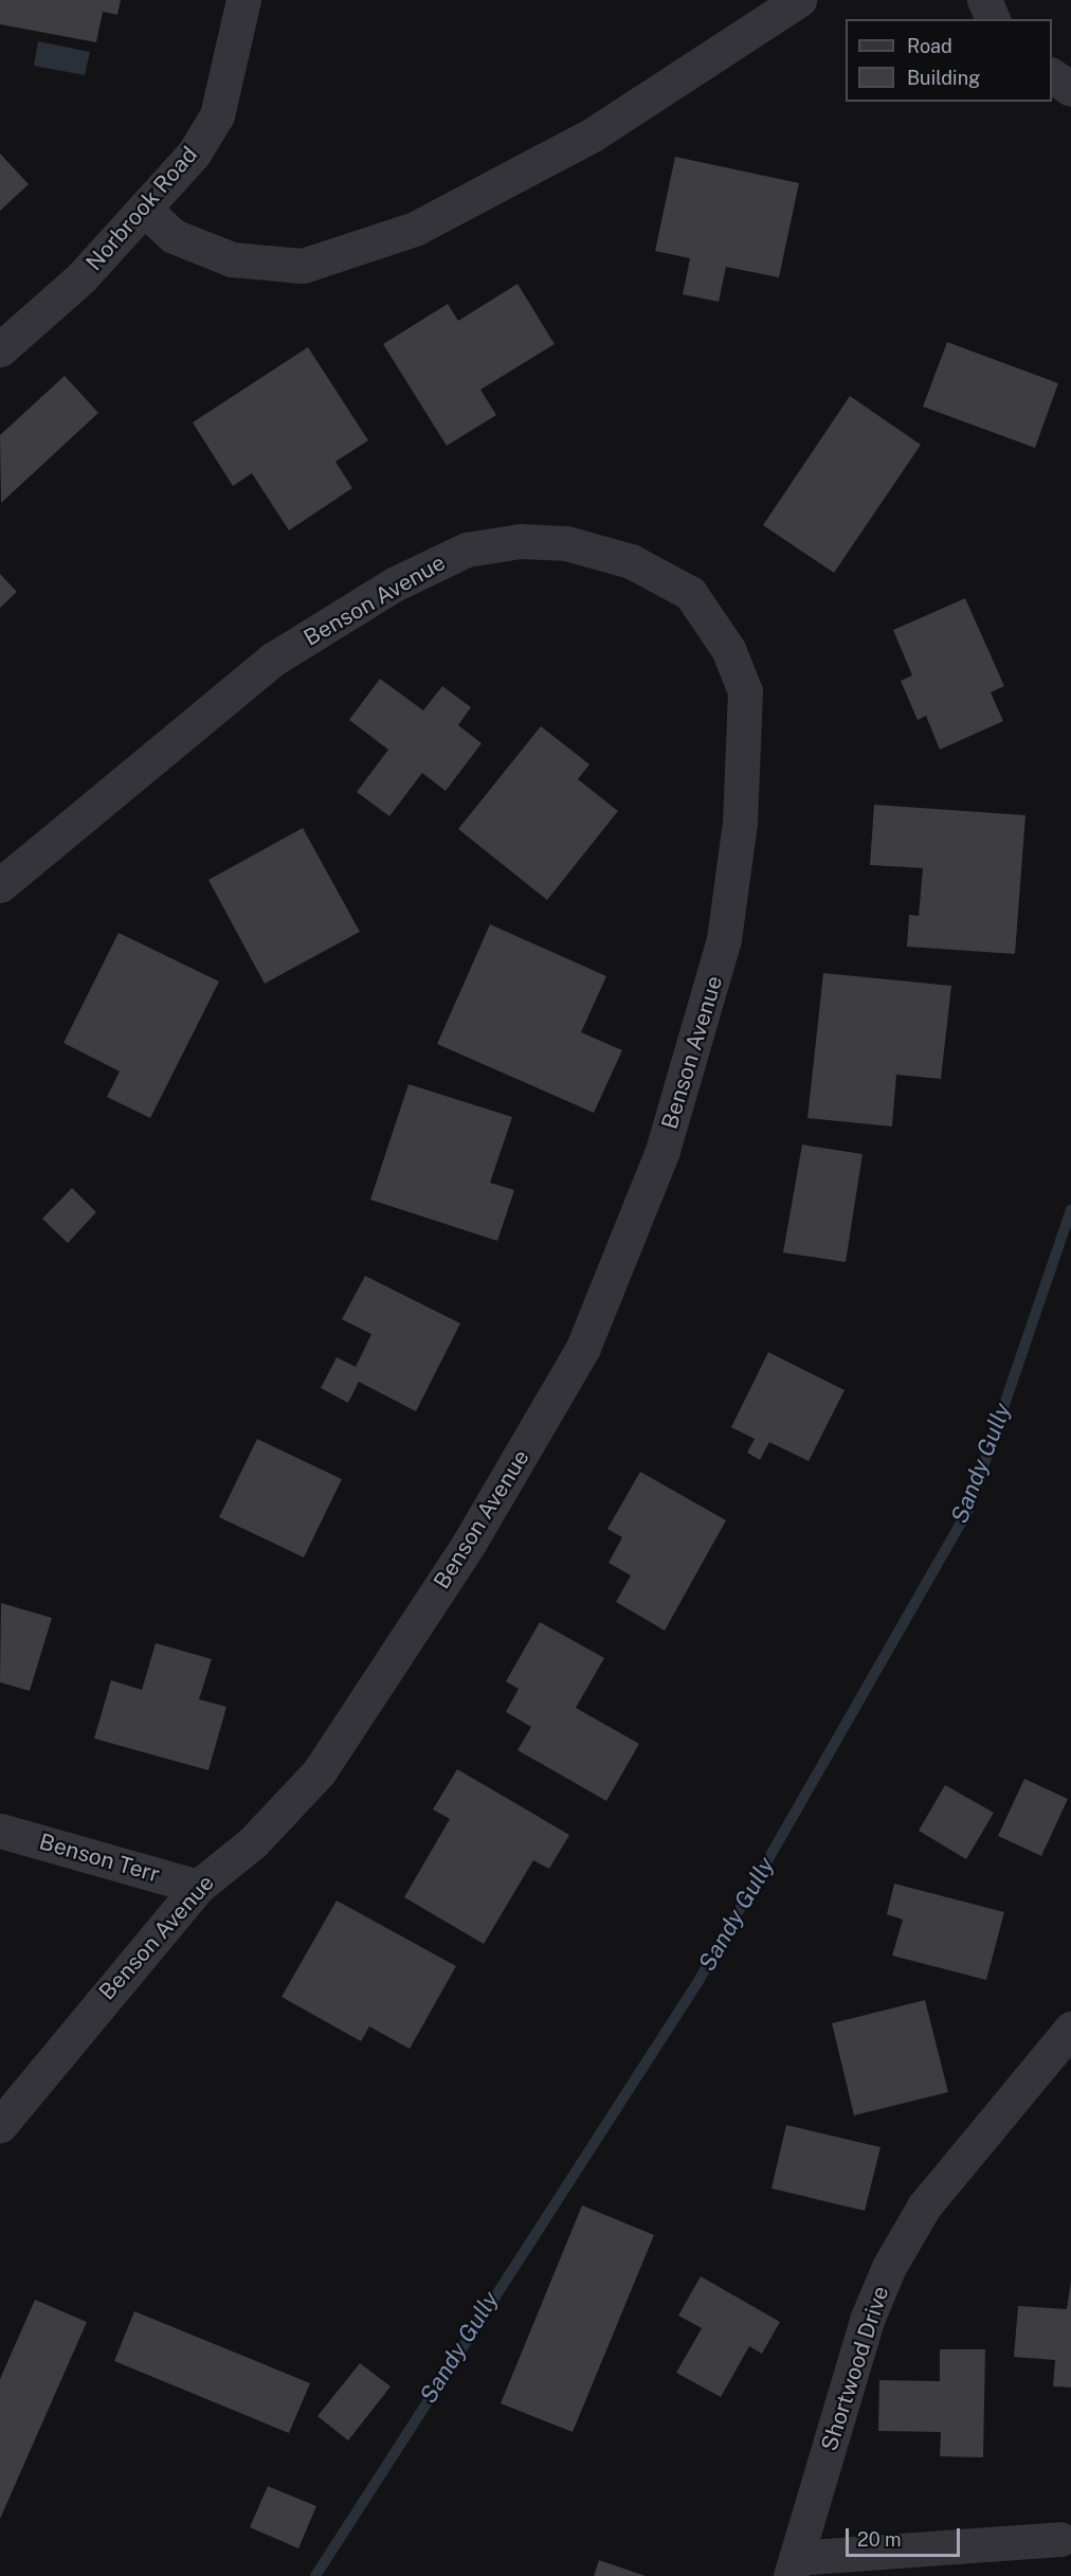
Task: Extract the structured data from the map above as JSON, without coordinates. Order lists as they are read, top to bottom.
{
  "streets": {
    "street": [
      "Norbrook Road",
      "Benson Avenue",
      "Benson Terr",
      "Shortwood Drive"
    ]
  },
  "crossings": [
    ["Benson Avenue", "Benson Terr"]
  ],
  "water": ["Sandy Gully"],
  "legend": ["Road", "Building"],
  "scale_bar": "20 m"
}
